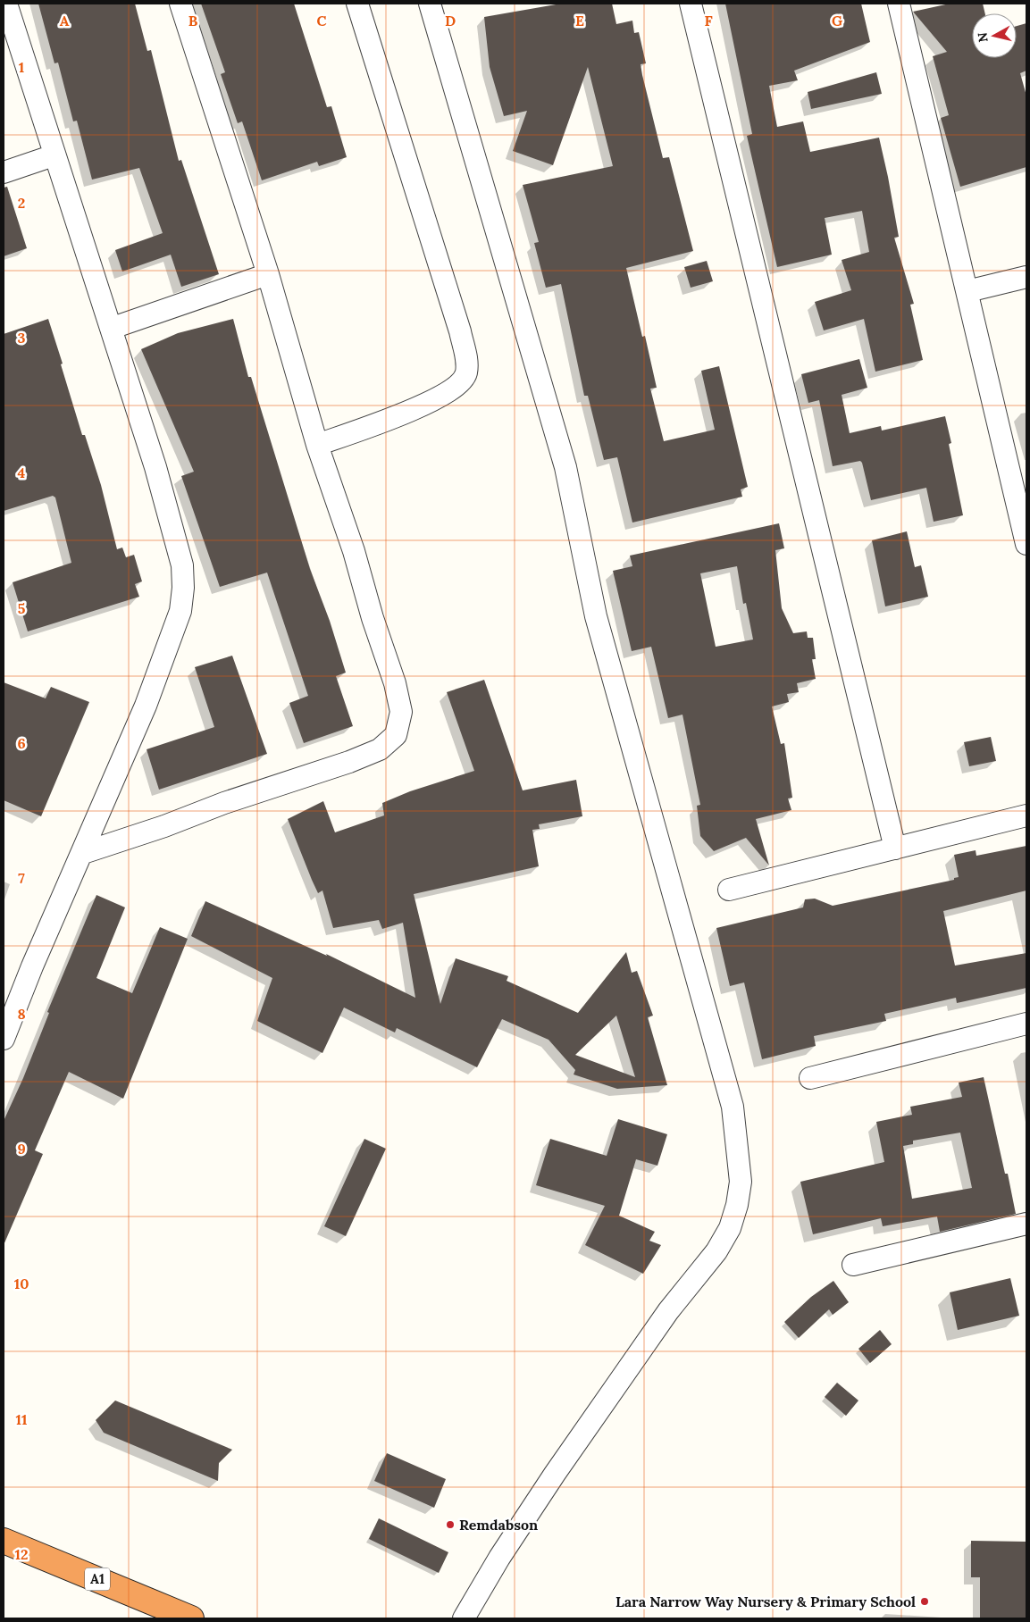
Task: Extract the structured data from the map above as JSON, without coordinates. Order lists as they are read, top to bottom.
{
  "streets": {
    "highway": ["A1"]
  },
  "places": ["Remdabson", "Lara Narrow Way Nursery & Primary School"],
  "north": "left",
  "grid": {
    "columns": [
      "A",
      "B",
      "C",
      "D",
      "E",
      "F",
      "G"
    ],
    "rows": [
      "1",
      "2",
      "3",
      "4",
      "5",
      "6",
      "7",
      "8",
      "9",
      "10",
      "11",
      "12"
    ]
  }
}
